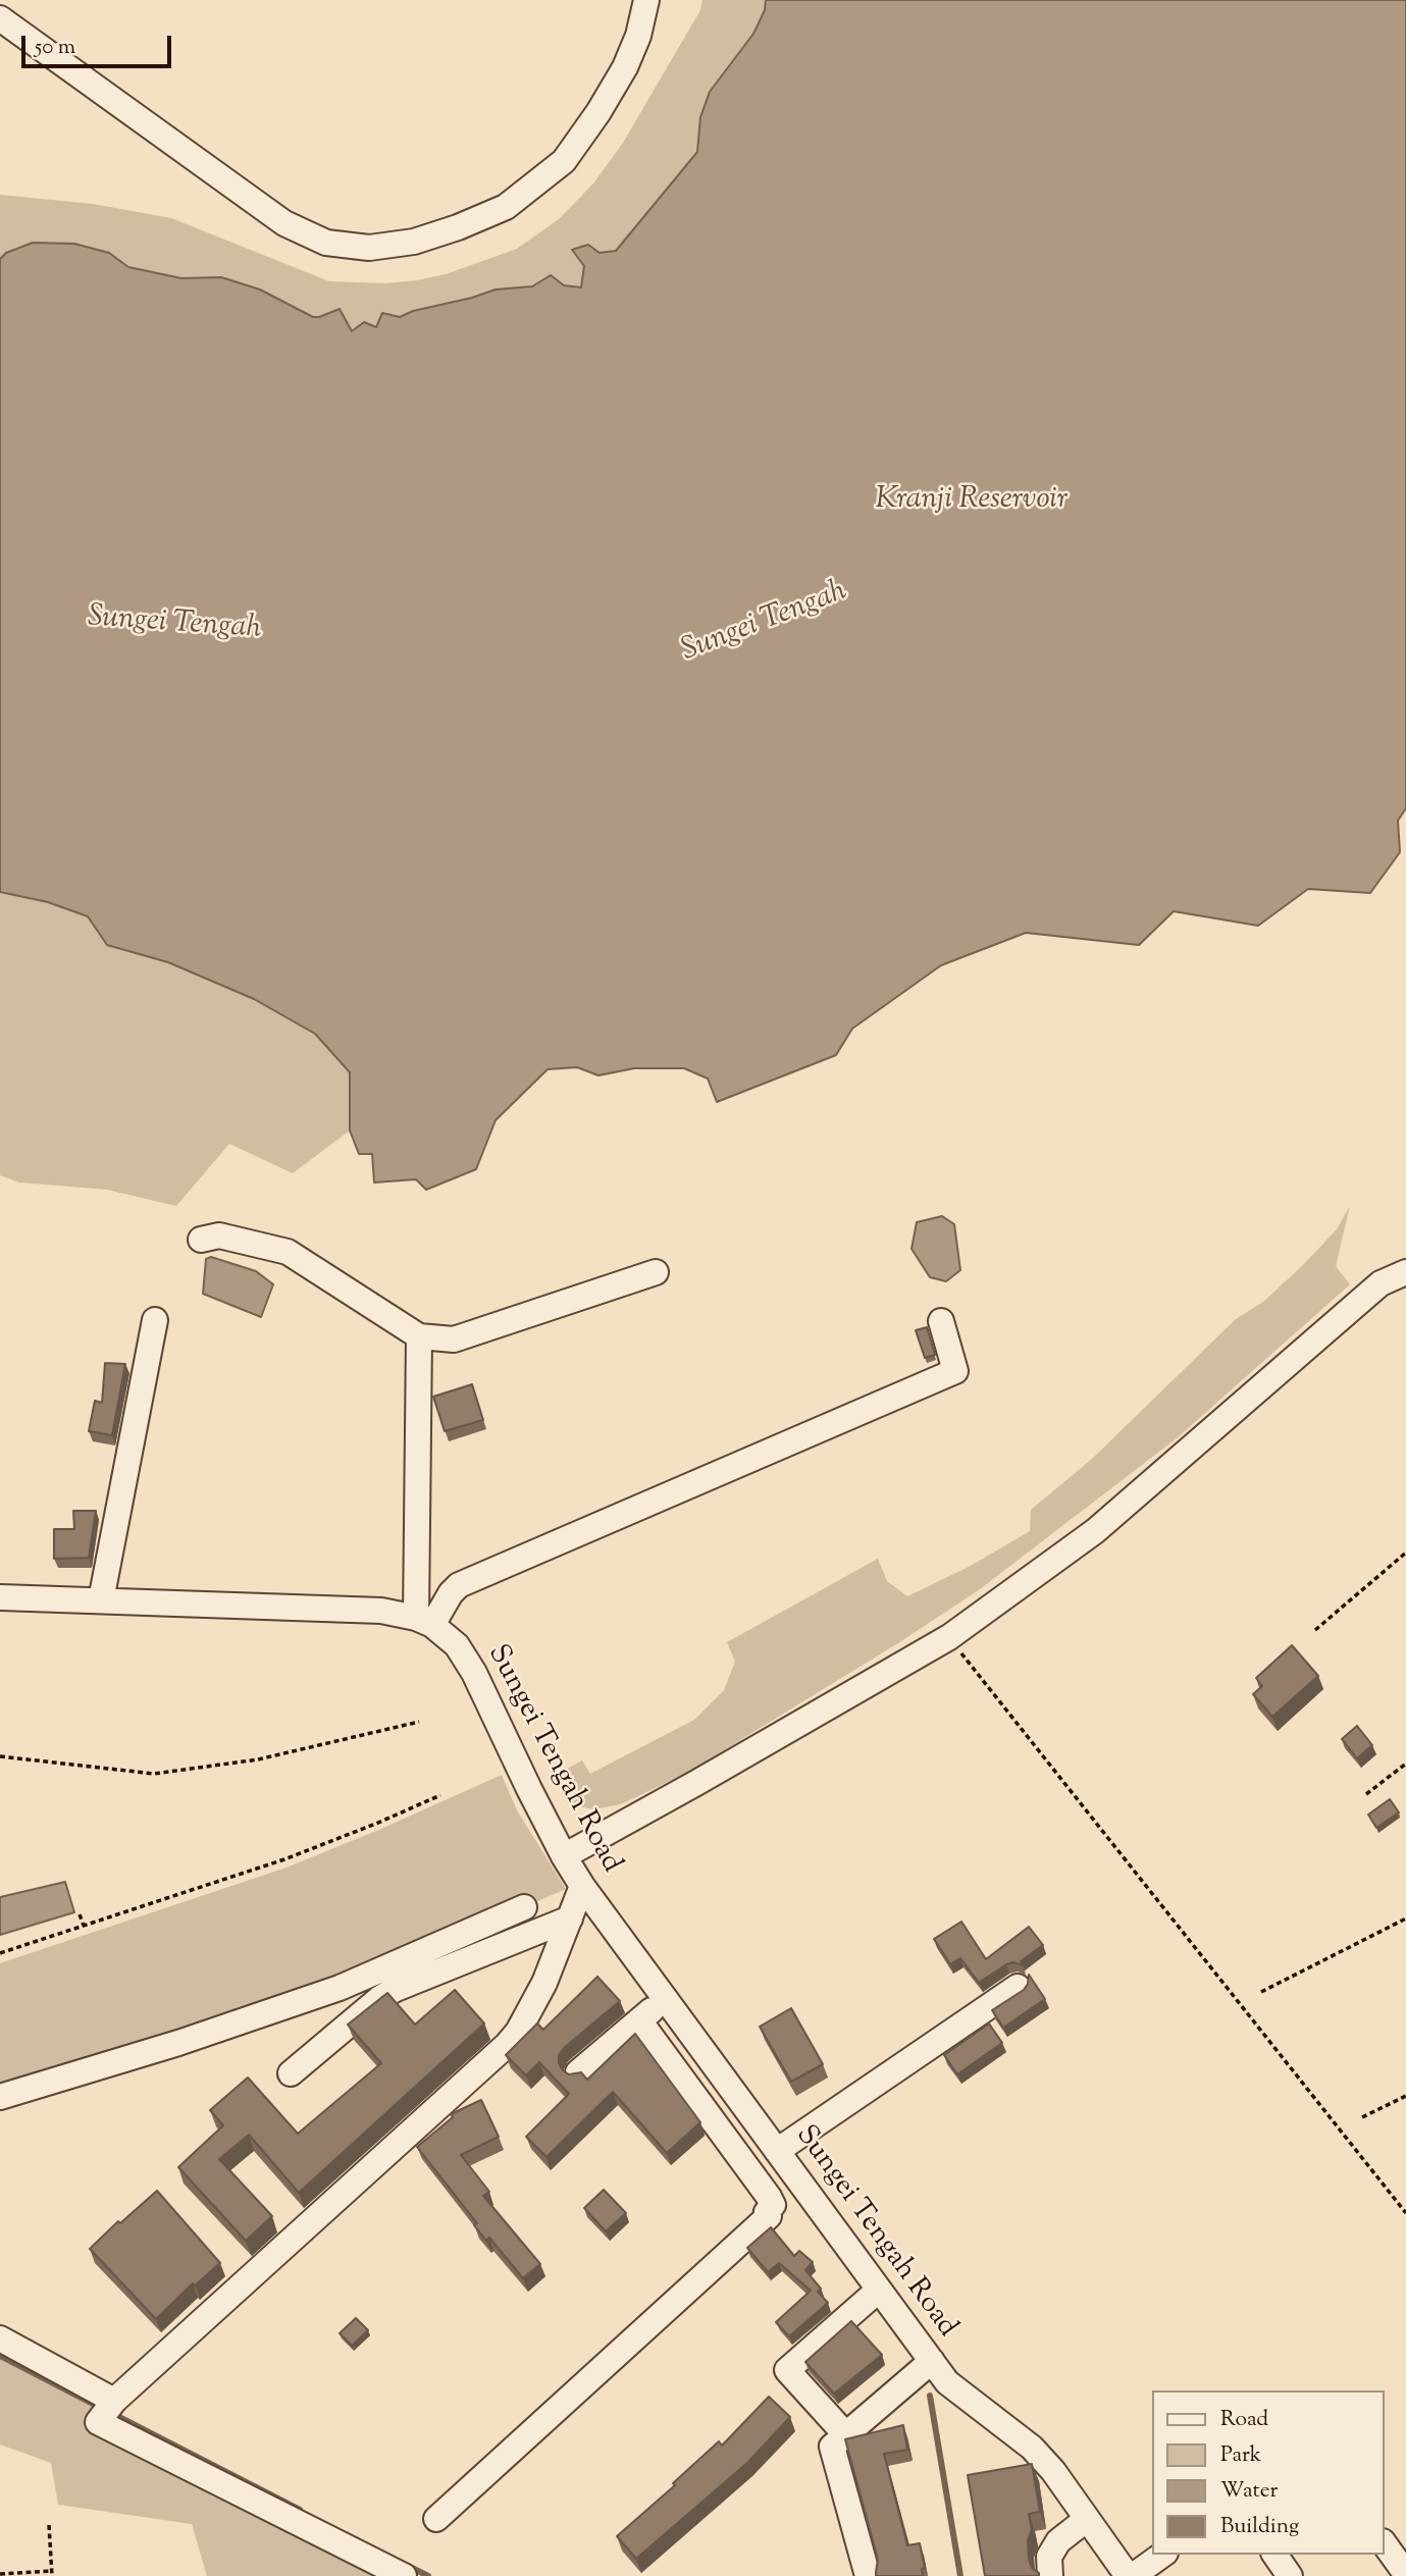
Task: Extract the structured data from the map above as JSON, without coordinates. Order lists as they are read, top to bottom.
{
  "streets": {
    "street": ["Sungei Tengah Road"]
  },
  "water": ["Kranji Reservoir", "Sungei Tengah"],
  "legend": [
    "Road",
    "Park",
    "Water",
    "Building"
  ],
  "scale_bar": "50 m"
}
